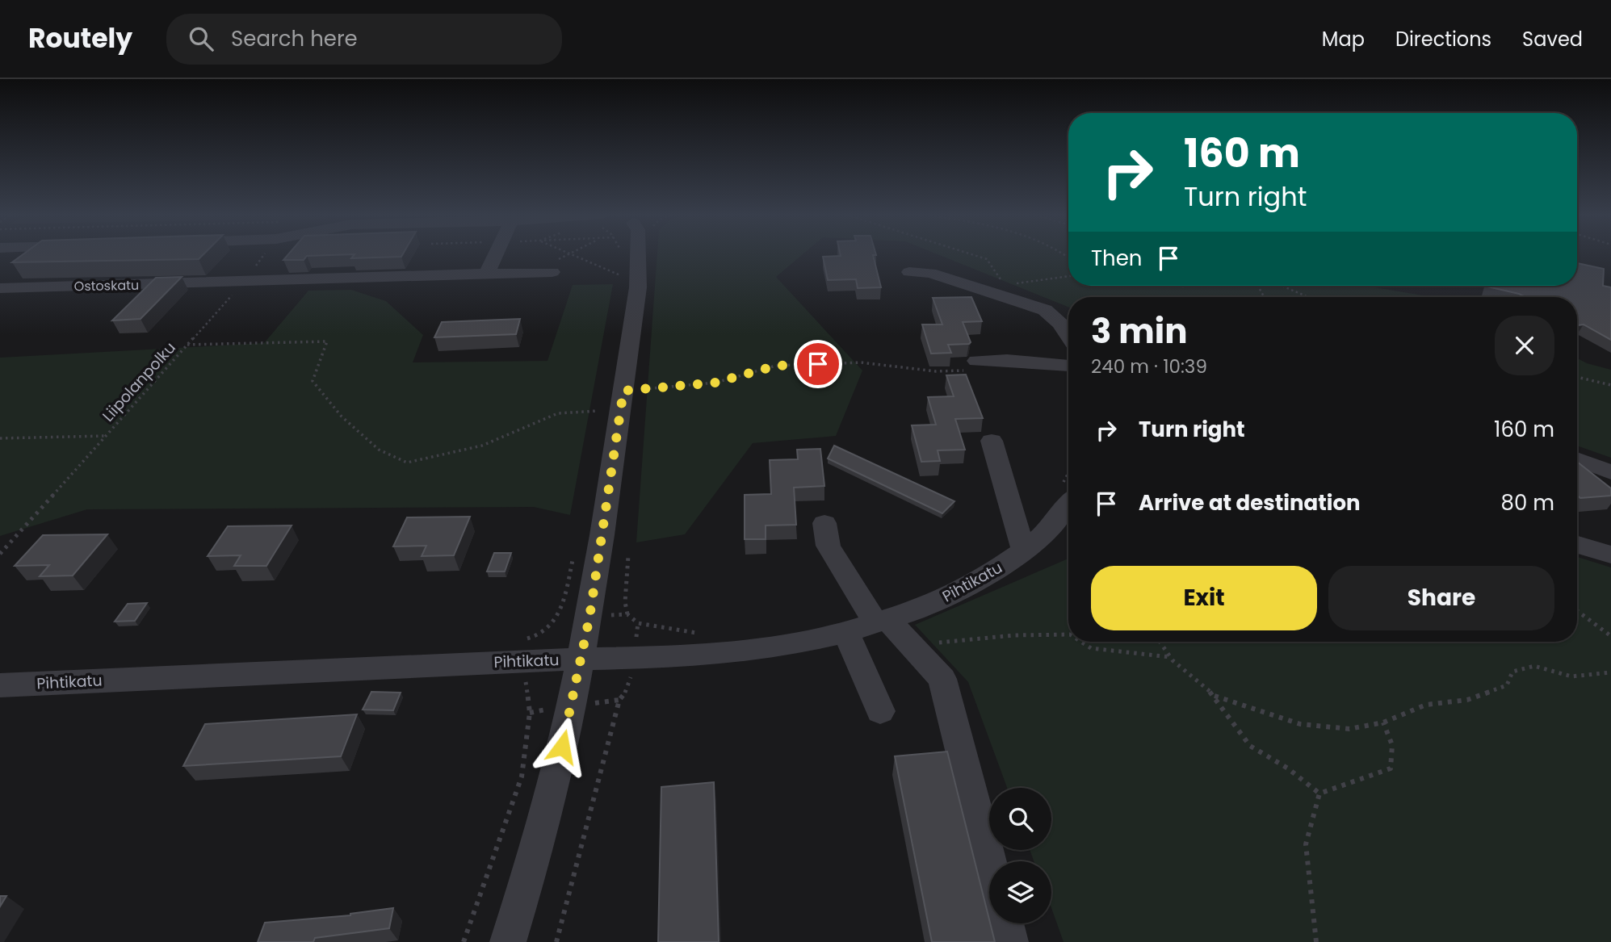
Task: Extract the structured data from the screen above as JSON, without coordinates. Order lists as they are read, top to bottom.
{
  "streets": {
    "street": ["Ostoskatu", "Pihtikatu"],
    "path": ["Liipolanpolku"]
  },
  "crossings": [
    ["Ostoskatu", "Liipolanpolku"]
  ],
  "page": {
    "header": "Routely",
    "search": "Search here",
    "nav": ["Map", "Directions", "Saved"],
    "turn": ["160 m", "Turn right"],
    "then": "Then",
    "heading": ["3 min", "240 m · 10:39"],
    "list": [
      {
        "name": "Turn right",
        "value": "160 m"
      },
      {
        "name": "Arrive at destination",
        "value": "80 m"
      }
    ],
    "buttons": ["Exit", "Share"]
  }
}
